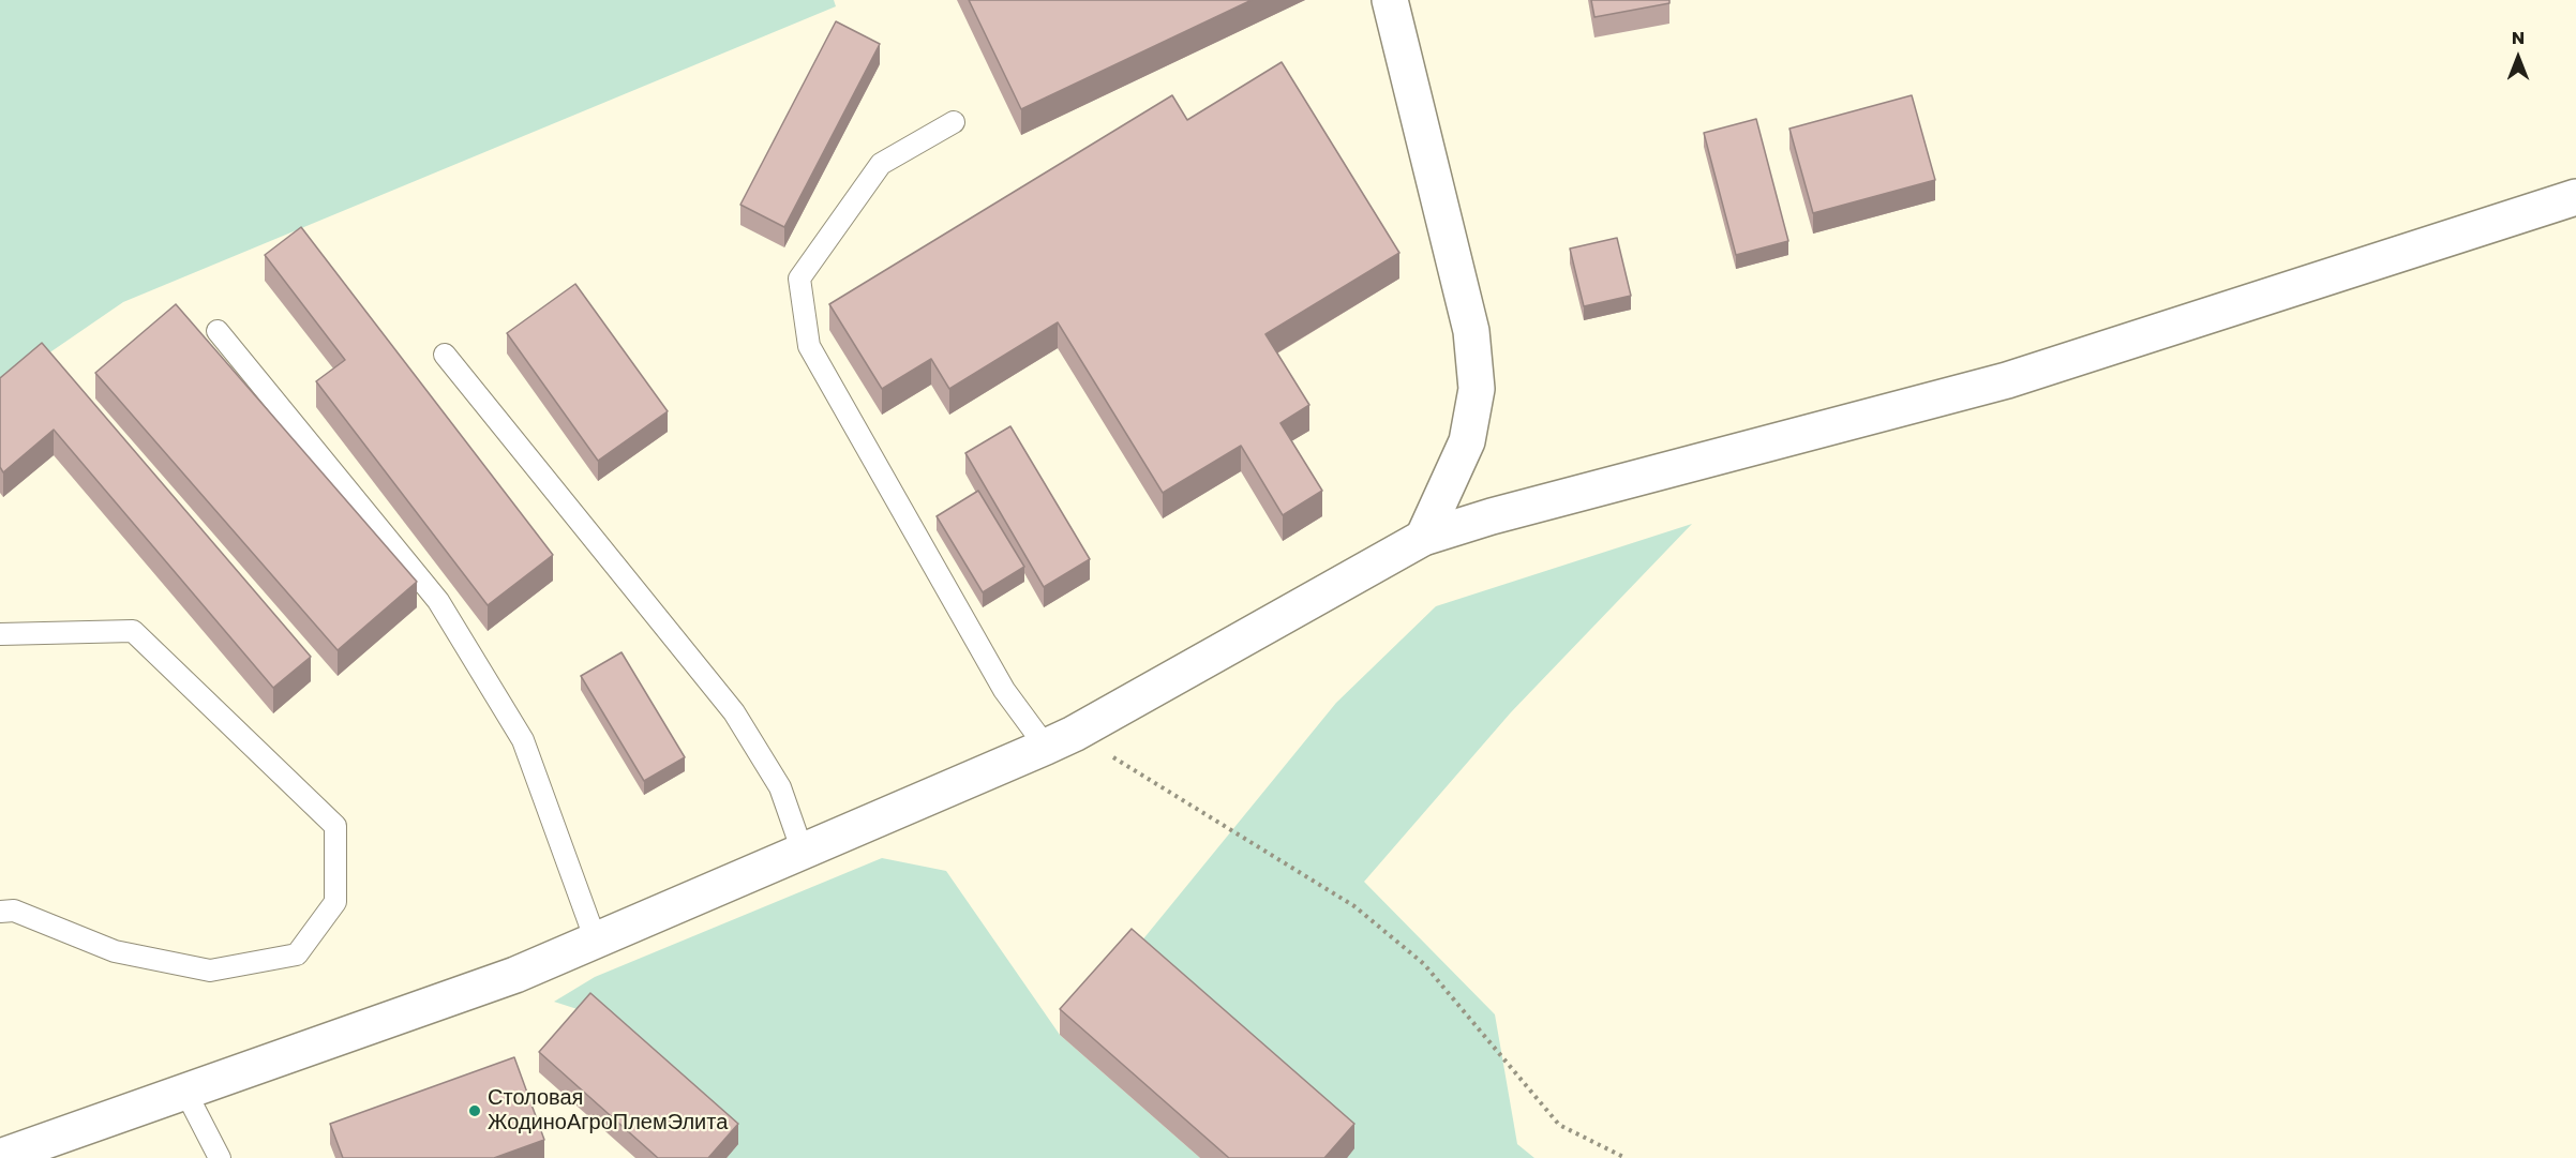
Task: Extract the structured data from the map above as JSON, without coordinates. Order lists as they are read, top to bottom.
{
  "places": ["Столовая ЖодиноАгроПлемЭлита"],
  "north": "top"
}
